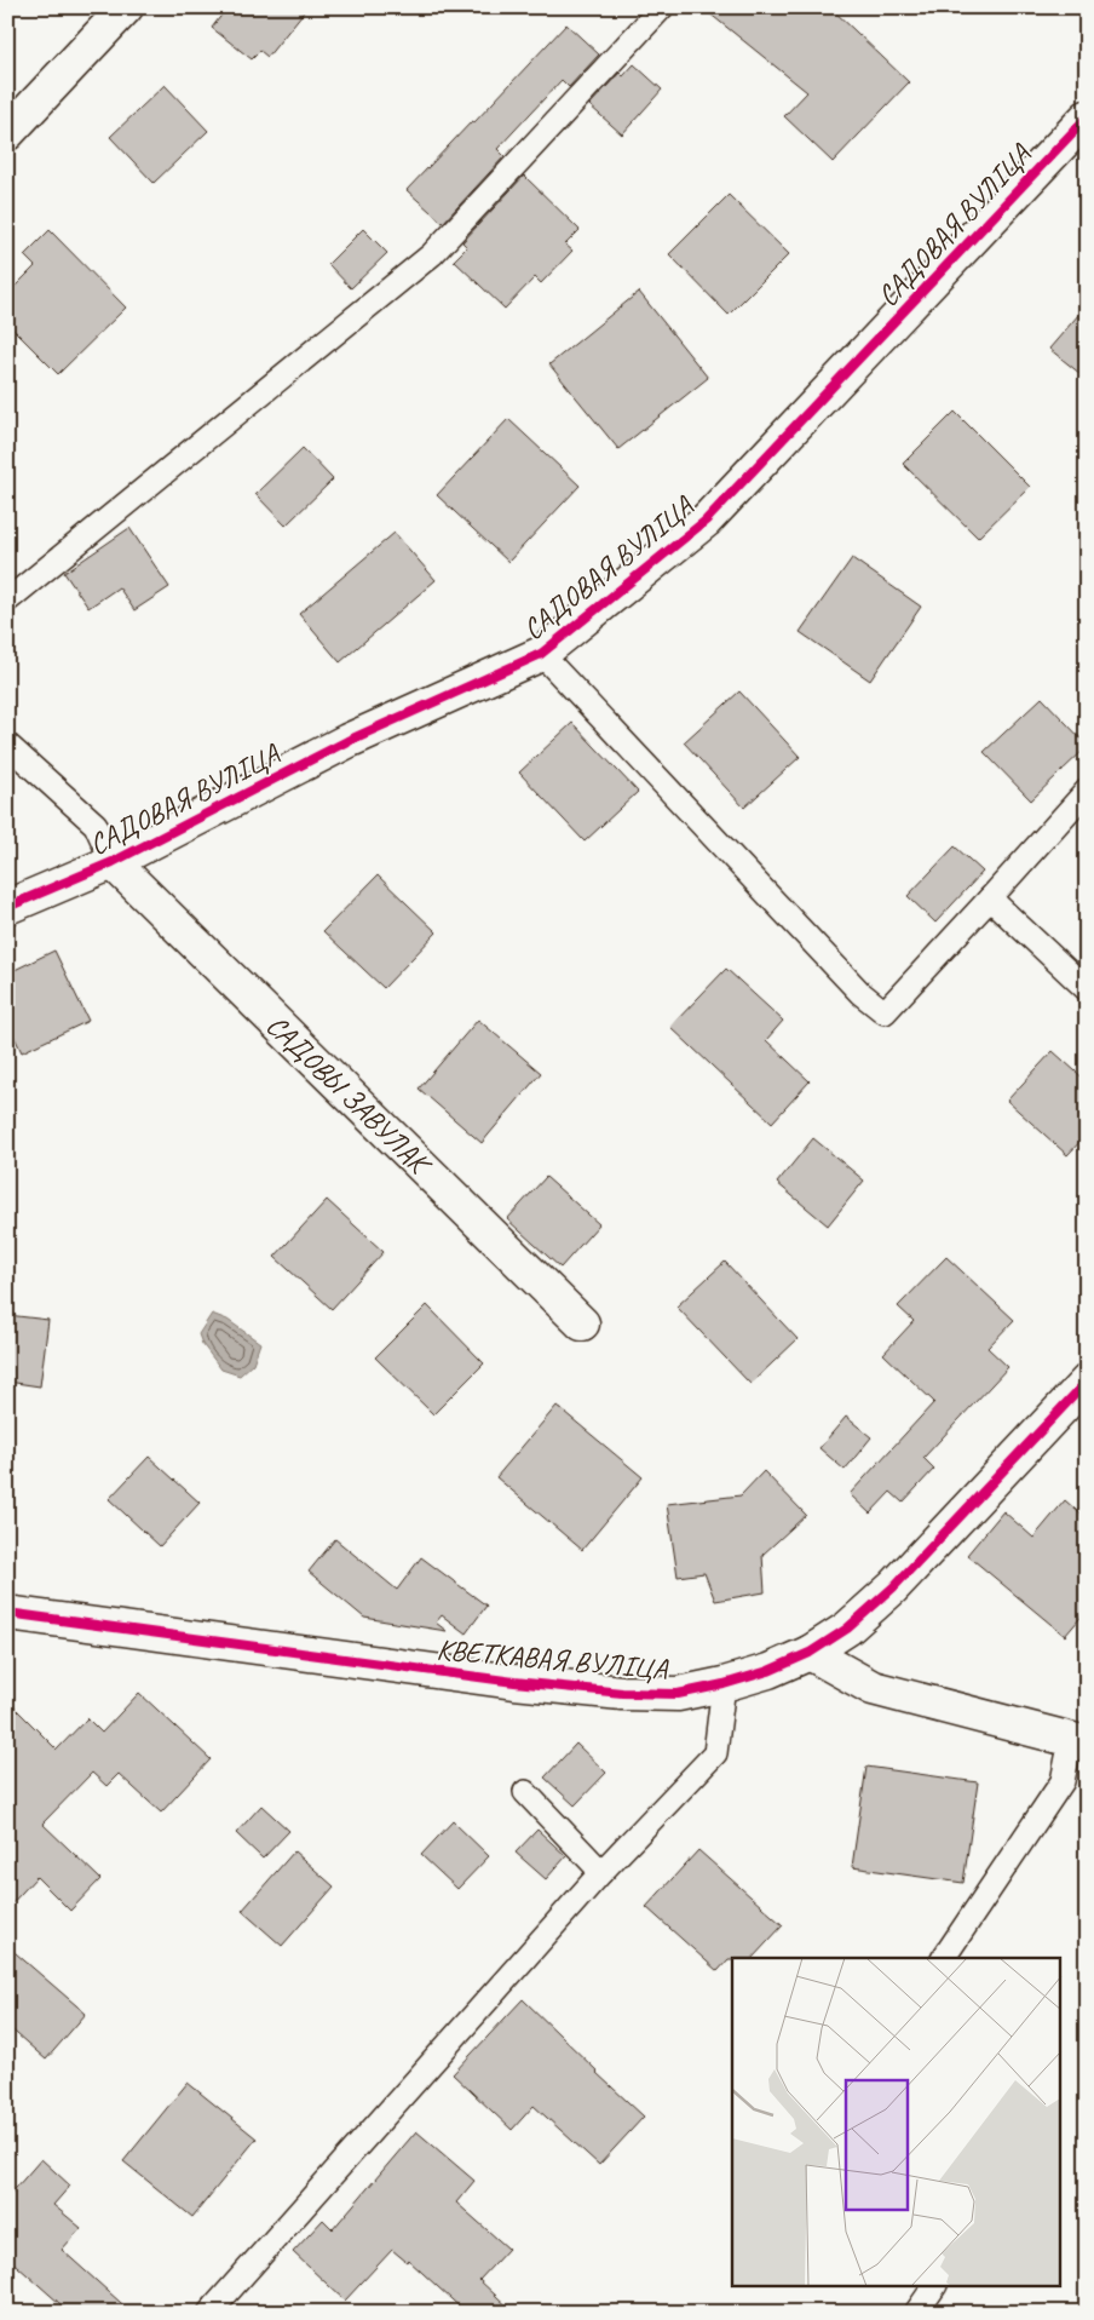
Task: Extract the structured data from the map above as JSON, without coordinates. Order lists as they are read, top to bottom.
{
  "streets": {
    "street": ["САДОВАЯ ВУЛІЦА", "САДОВЫ ЗАВУЛАК", "КВЕТКАВАЯ ВУЛІЦА"]
  },
  "crossings": [
    ["САДОВАЯ ВУЛІЦА", "САДОВЫ ЗАВУЛАК"]
  ]
}
